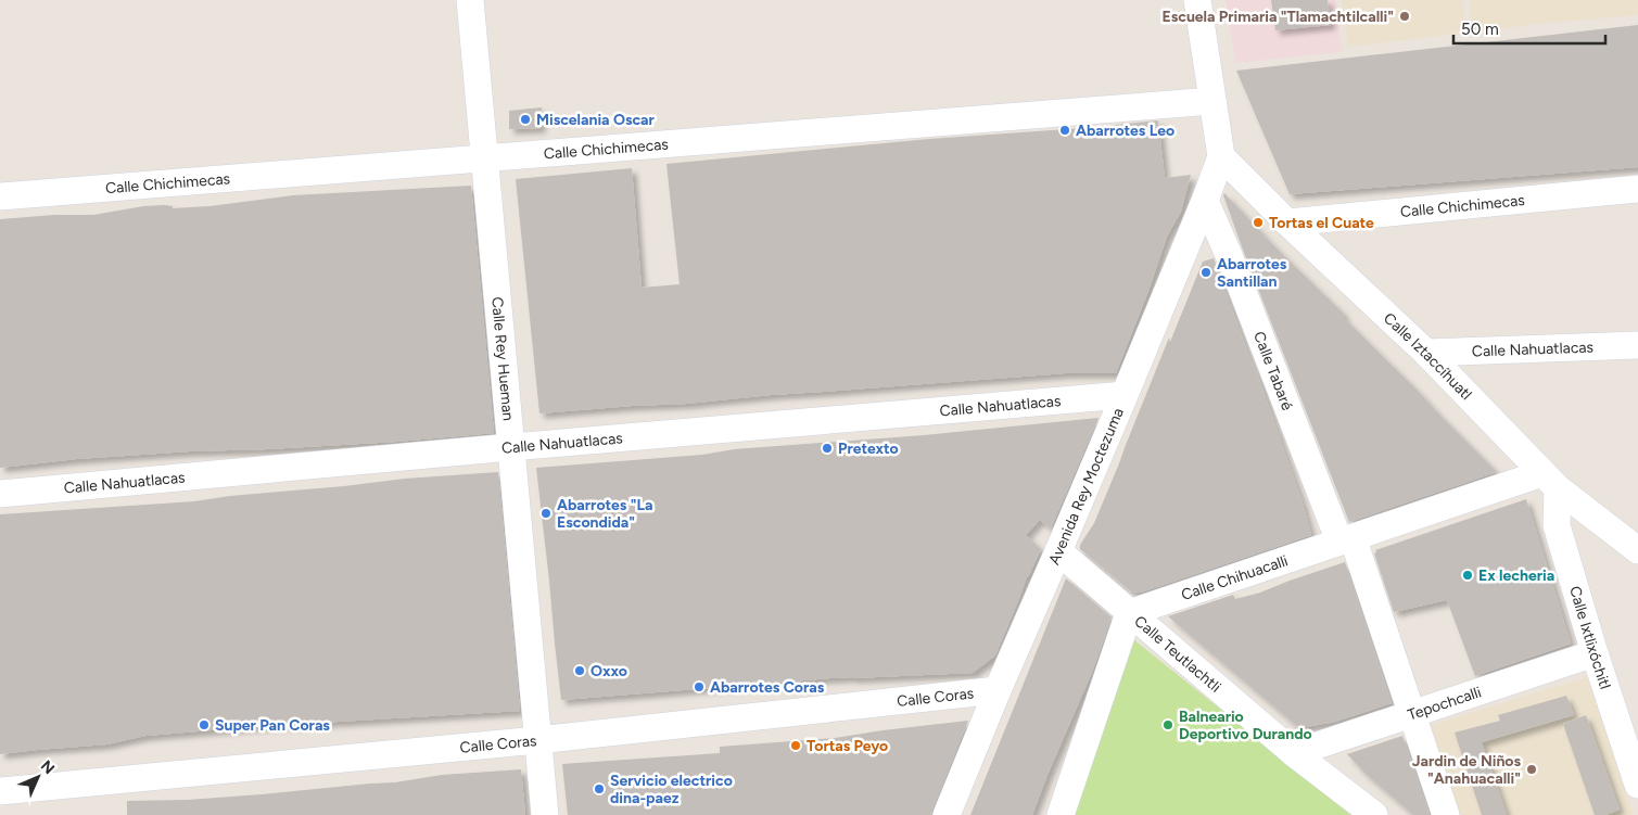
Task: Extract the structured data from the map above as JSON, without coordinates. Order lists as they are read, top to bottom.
{
  "streets": {
    "street": [
      "Calle Chichimecas",
      "Calle Nahuatlacas",
      "Calle Iztaccíhuatl",
      "Calle Rey Hueman",
      "Calle Tabaré",
      "Avenida Rey Moctezuma",
      "Calle Chihuacalli",
      "Calle Ixtlixóchitl",
      "Calle Teutlachtli",
      "Calle Coras",
      "Tepochcalli"
    ]
  },
  "crossings": [
    ["Calle Chichimecas", "Calle Iztaccíhuatl"],
    ["Calle Chichimecas", "Calle Rey Hueman"],
    ["Calle Nahuatlacas", "Calle Iztaccíhuatl"],
    ["Calle Nahuatlacas", "Calle Rey Hueman"],
    ["Calle Nahuatlacas", "Avenida Rey Moctezuma"],
    ["Calle Iztaccíhuatl", "Avenida Rey Moctezuma"],
    ["Calle Iztaccíhuatl", "Calle Chihuacalli"],
    ["Calle Iztaccíhuatl", "Calle Ixtlixóchitl"],
    ["Calle Rey Hueman", "Calle Coras"],
    ["Calle Tabaré", "Avenida Rey Moctezuma"],
    ["Calle Tabaré", "Calle Chihuacalli"],
    ["Calle Tabaré", "Tepochcalli"],
    ["Avenida Rey Moctezuma", "Calle Teutlachtli"],
    ["Avenida Rey Moctezuma", "Calle Coras"],
    ["Calle Chihuacalli", "Calle Ixtlixóchitl"],
    ["Calle Chihuacalli", "Calle Teutlachtli"],
    ["Calle Ixtlixóchitl", "Tepochcalli"],
    ["Calle Teutlachtli", "Tepochcalli"]
  ],
  "places": [
    "Escuela Primaria \"Tlamachtilcalli\"",
    "Miscelania Oscar",
    "Abarrotes Leo",
    "Tortas el Cuate",
    "Abarrotes Santillan",
    "Pretexto",
    "Abarrotes \"La Escondida\"",
    "Ex lecheria",
    "Oxxo",
    "Abarrotes Coras",
    "Super Pan Coras",
    "Balneario Deportivo Durando",
    "Tortas Peyo",
    "Jardin de Niños \"Anahuacalli\"",
    "Servicio electrico dina-paez"
  ],
  "scale_bar": "50 m",
  "north": "top right"
}
